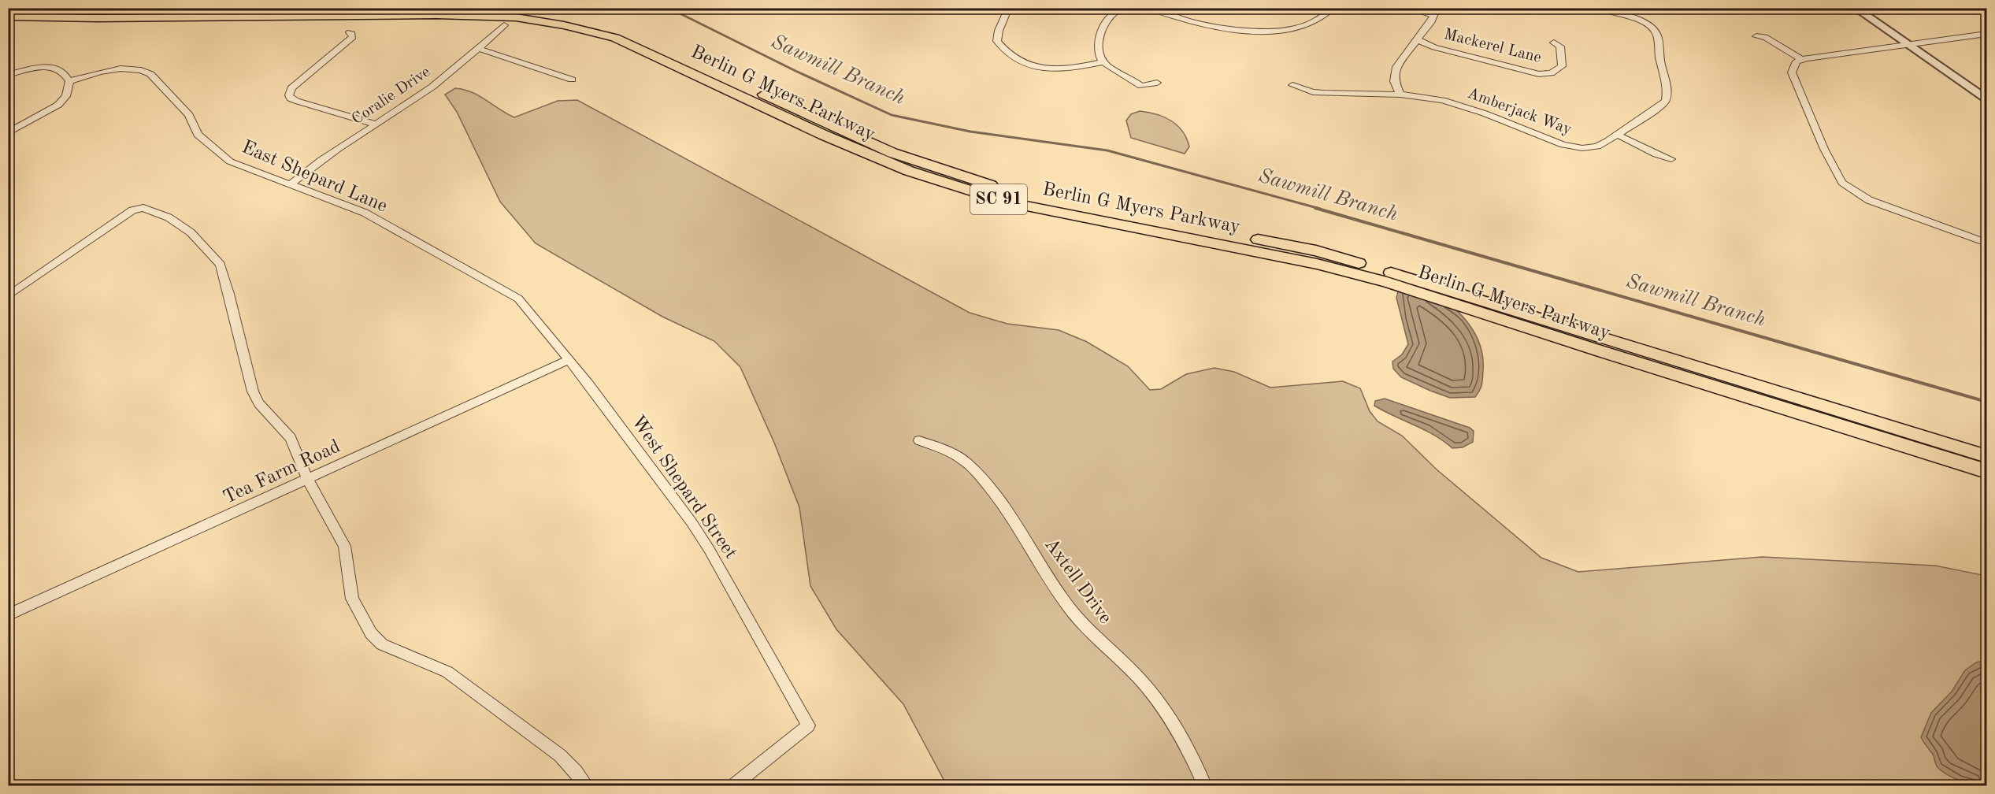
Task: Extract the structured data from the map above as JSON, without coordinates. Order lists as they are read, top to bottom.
{
  "streets": {
    "main road": ["Berlin G Myers Parkway", "SC 91"],
    "street": [
      "Mackerel Lane",
      "Coralie Drive",
      "Amberjack Way",
      "East Shepard Lane",
      "Tea Farm Road",
      "West Shepard Street",
      "Axtell Drive"
    ]
  },
  "crossings": [
    ["Coralie Drive", "East Shepard Lane"],
    ["East Shepard Lane", "Tea Farm Road"],
    ["East Shepard Lane", "West Shepard Street"],
    ["Tea Farm Road", "West Shepard Street"]
  ],
  "water": ["Sawmill Branch"]
}
